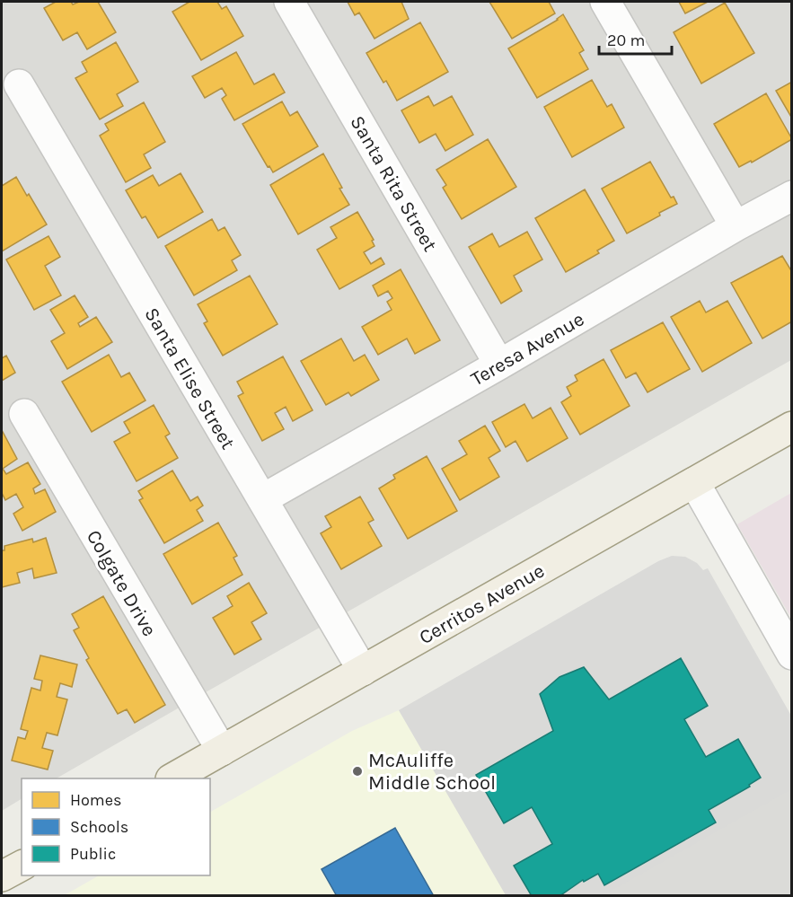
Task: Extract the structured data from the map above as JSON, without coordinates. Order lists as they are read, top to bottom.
{
  "streets": {
    "main road": ["Cerritos Avenue"],
    "street": [
      "Santa Rita Street",
      "Teresa Avenue",
      "Santa Elise Street",
      "Colgate Drive"
    ]
  },
  "crossings": [
    ["Santa Rita Street", "Teresa Avenue"],
    ["Teresa Avenue", "Santa Elise Street"],
    ["Santa Elise Street", "Cerritos Avenue"],
    ["Colgate Drive", "Cerritos Avenue"]
  ],
  "places": ["McAuliffe Middle School"],
  "legend": ["Homes", "Schools", "Public"],
  "scale_bar": "20 m"
}
